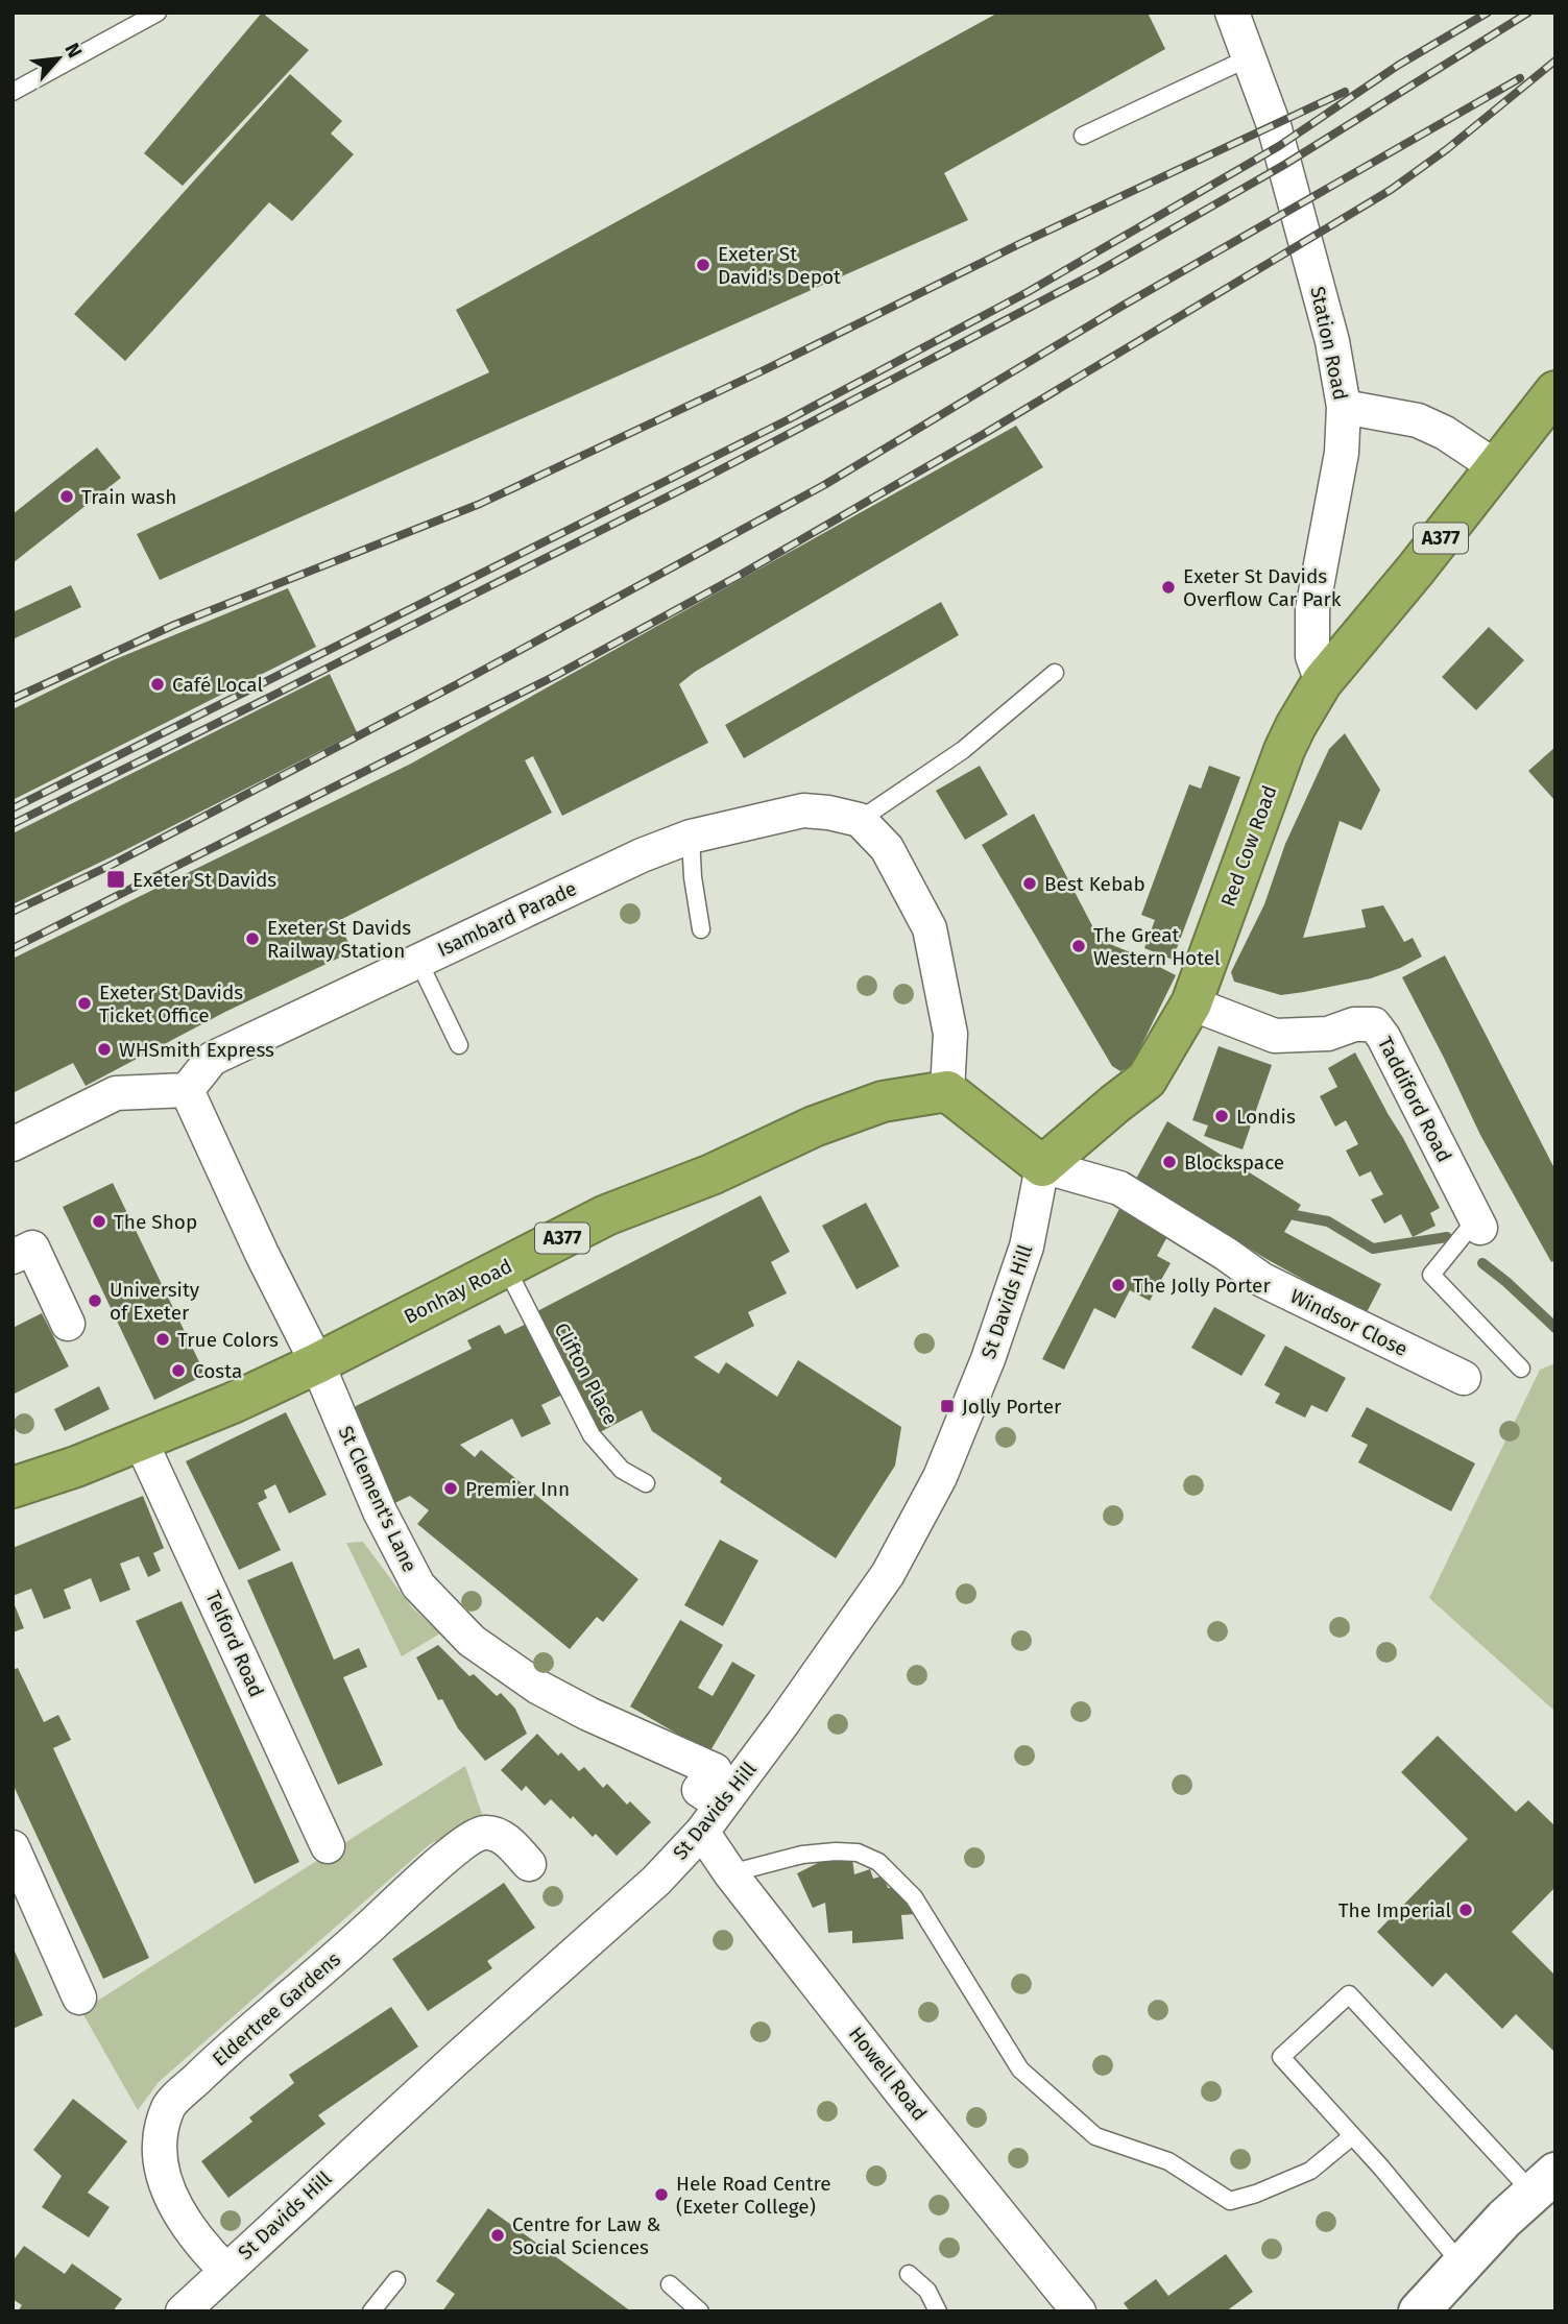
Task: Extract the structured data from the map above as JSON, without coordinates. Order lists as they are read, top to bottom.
{
  "streets": {
    "highway": ["A377", "Red Cow Road", "Bonhay Road"],
    "street": [
      "Station Road",
      "Isambard Parade",
      "Taddiford Road",
      "St Davids Hill",
      "Windsor Close",
      "St Clement's Lane",
      "Telford Road",
      "Eldertree Gardens",
      "Howell Road"
    ],
    "lane": ["Clifton Place"]
  },
  "crossings": [
    ["Station Road", "A377"],
    ["Station Road", "Red Cow Road"],
    ["A377", "Red Cow Road"],
    ["Red Cow Road", "Taddiford Road"],
    ["Red Cow Road", "St Davids Hill"],
    ["Red Cow Road", "Windsor Close"],
    ["Bonhay Road", "Clifton Place"],
    ["Bonhay Road", "St Clement's Lane"],
    ["Bonhay Road", "Telford Road"],
    ["St Davids Hill", "Windsor Close"],
    ["St Davids Hill", "St Clement's Lane"],
    ["St Davids Hill", "Eldertree Gardens"],
    ["St Davids Hill", "Howell Road"]
  ],
  "places": {
    "other": [
      "Exeter St David's Depot",
      "Train wash",
      "Exeter St Davids Overflow Car Park",
      "Café Local",
      "Best Kebab",
      "Exeter St Davids Railway Station",
      "The Great Western Hotel",
      "Exeter St Davids Ticket Office",
      "WHSmith Express",
      "Londis",
      "Blockspace",
      "The Shop",
      "The Jolly Porter",
      "University of Exeter",
      "True Colors",
      "Costa",
      "Premier Inn",
      "The Imperial",
      "Hele Road Centre (Exeter College)",
      "Centre for Law & Social Sciences"
    ],
    "transit": ["Exeter St Davids", "Jolly Porter"]
  },
  "north": "top right"
}
